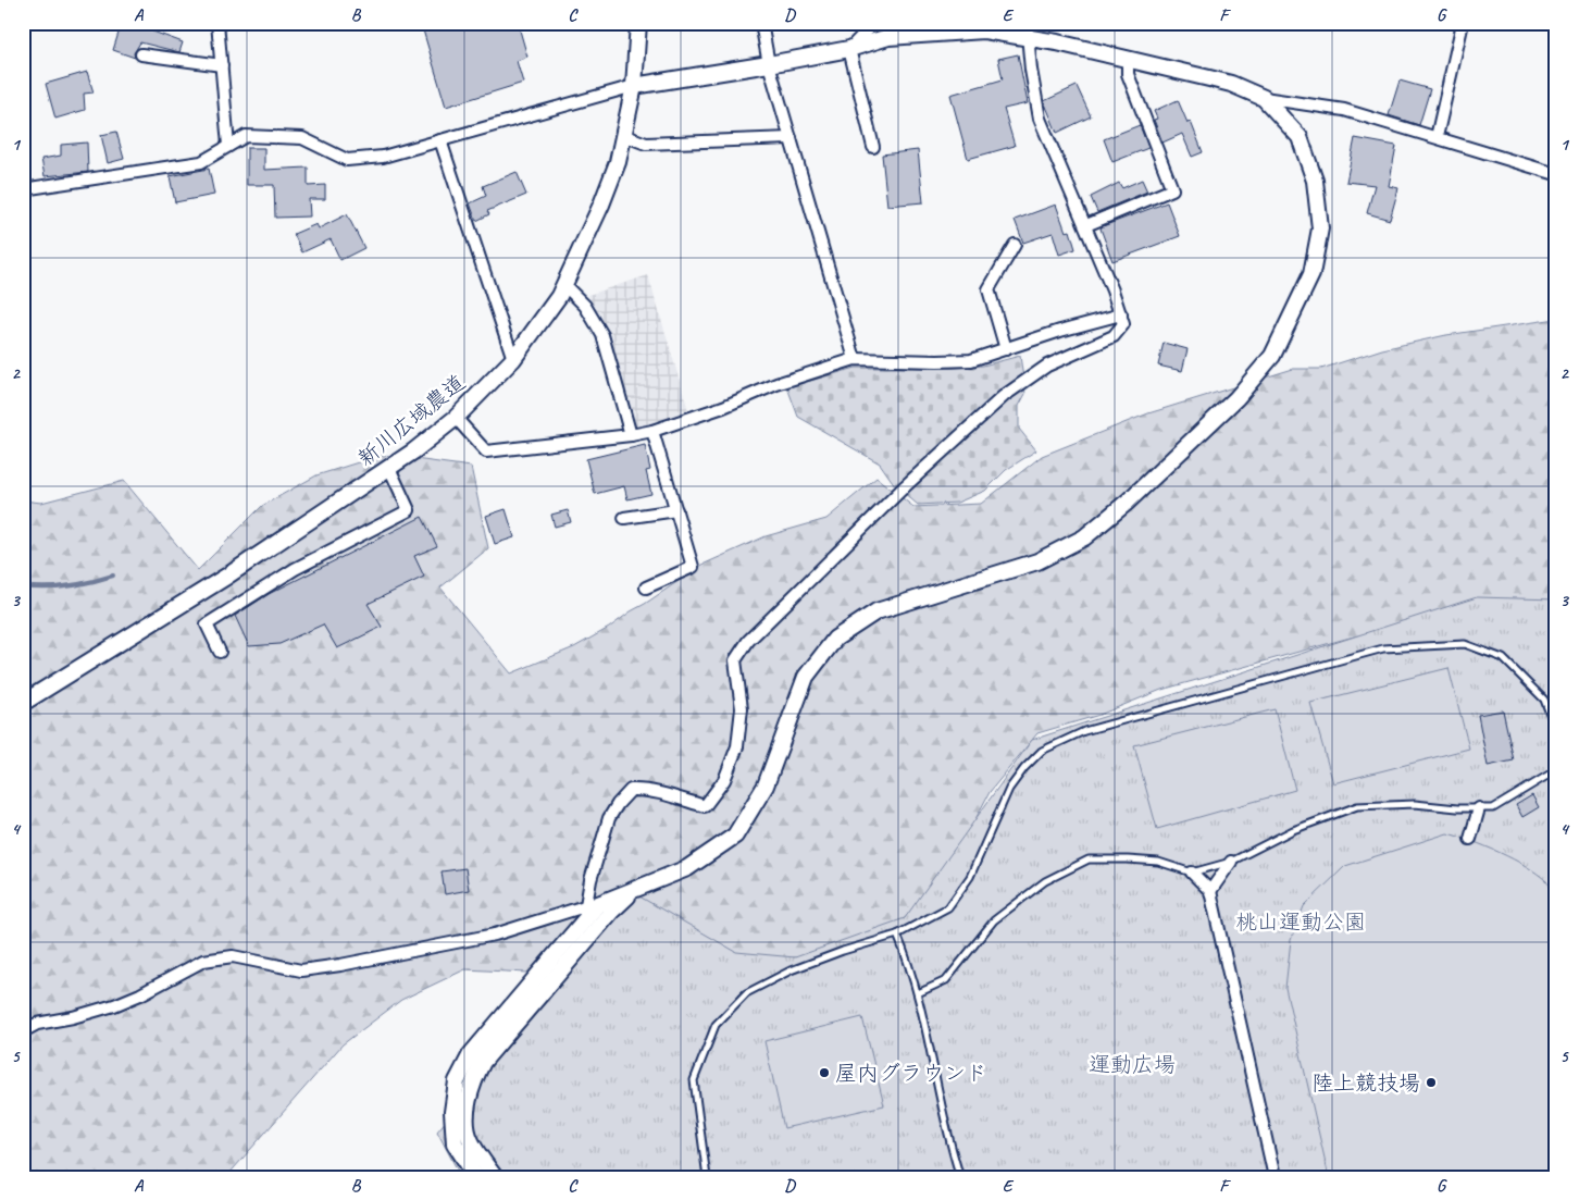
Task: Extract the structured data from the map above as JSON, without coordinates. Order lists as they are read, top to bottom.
{
  "streets": {
    "street": ["新川広域農道"]
  },
  "parks": ["桃山運動公園", "運動広場"],
  "places": ["屋内グラウンド", "陸上競技場"],
  "grid": {
    "columns": [
      "A",
      "B",
      "C",
      "D",
      "E",
      "F",
      "G"
    ],
    "rows": [
      "1",
      "2",
      "3",
      "4",
      "5"
    ]
  }
}
